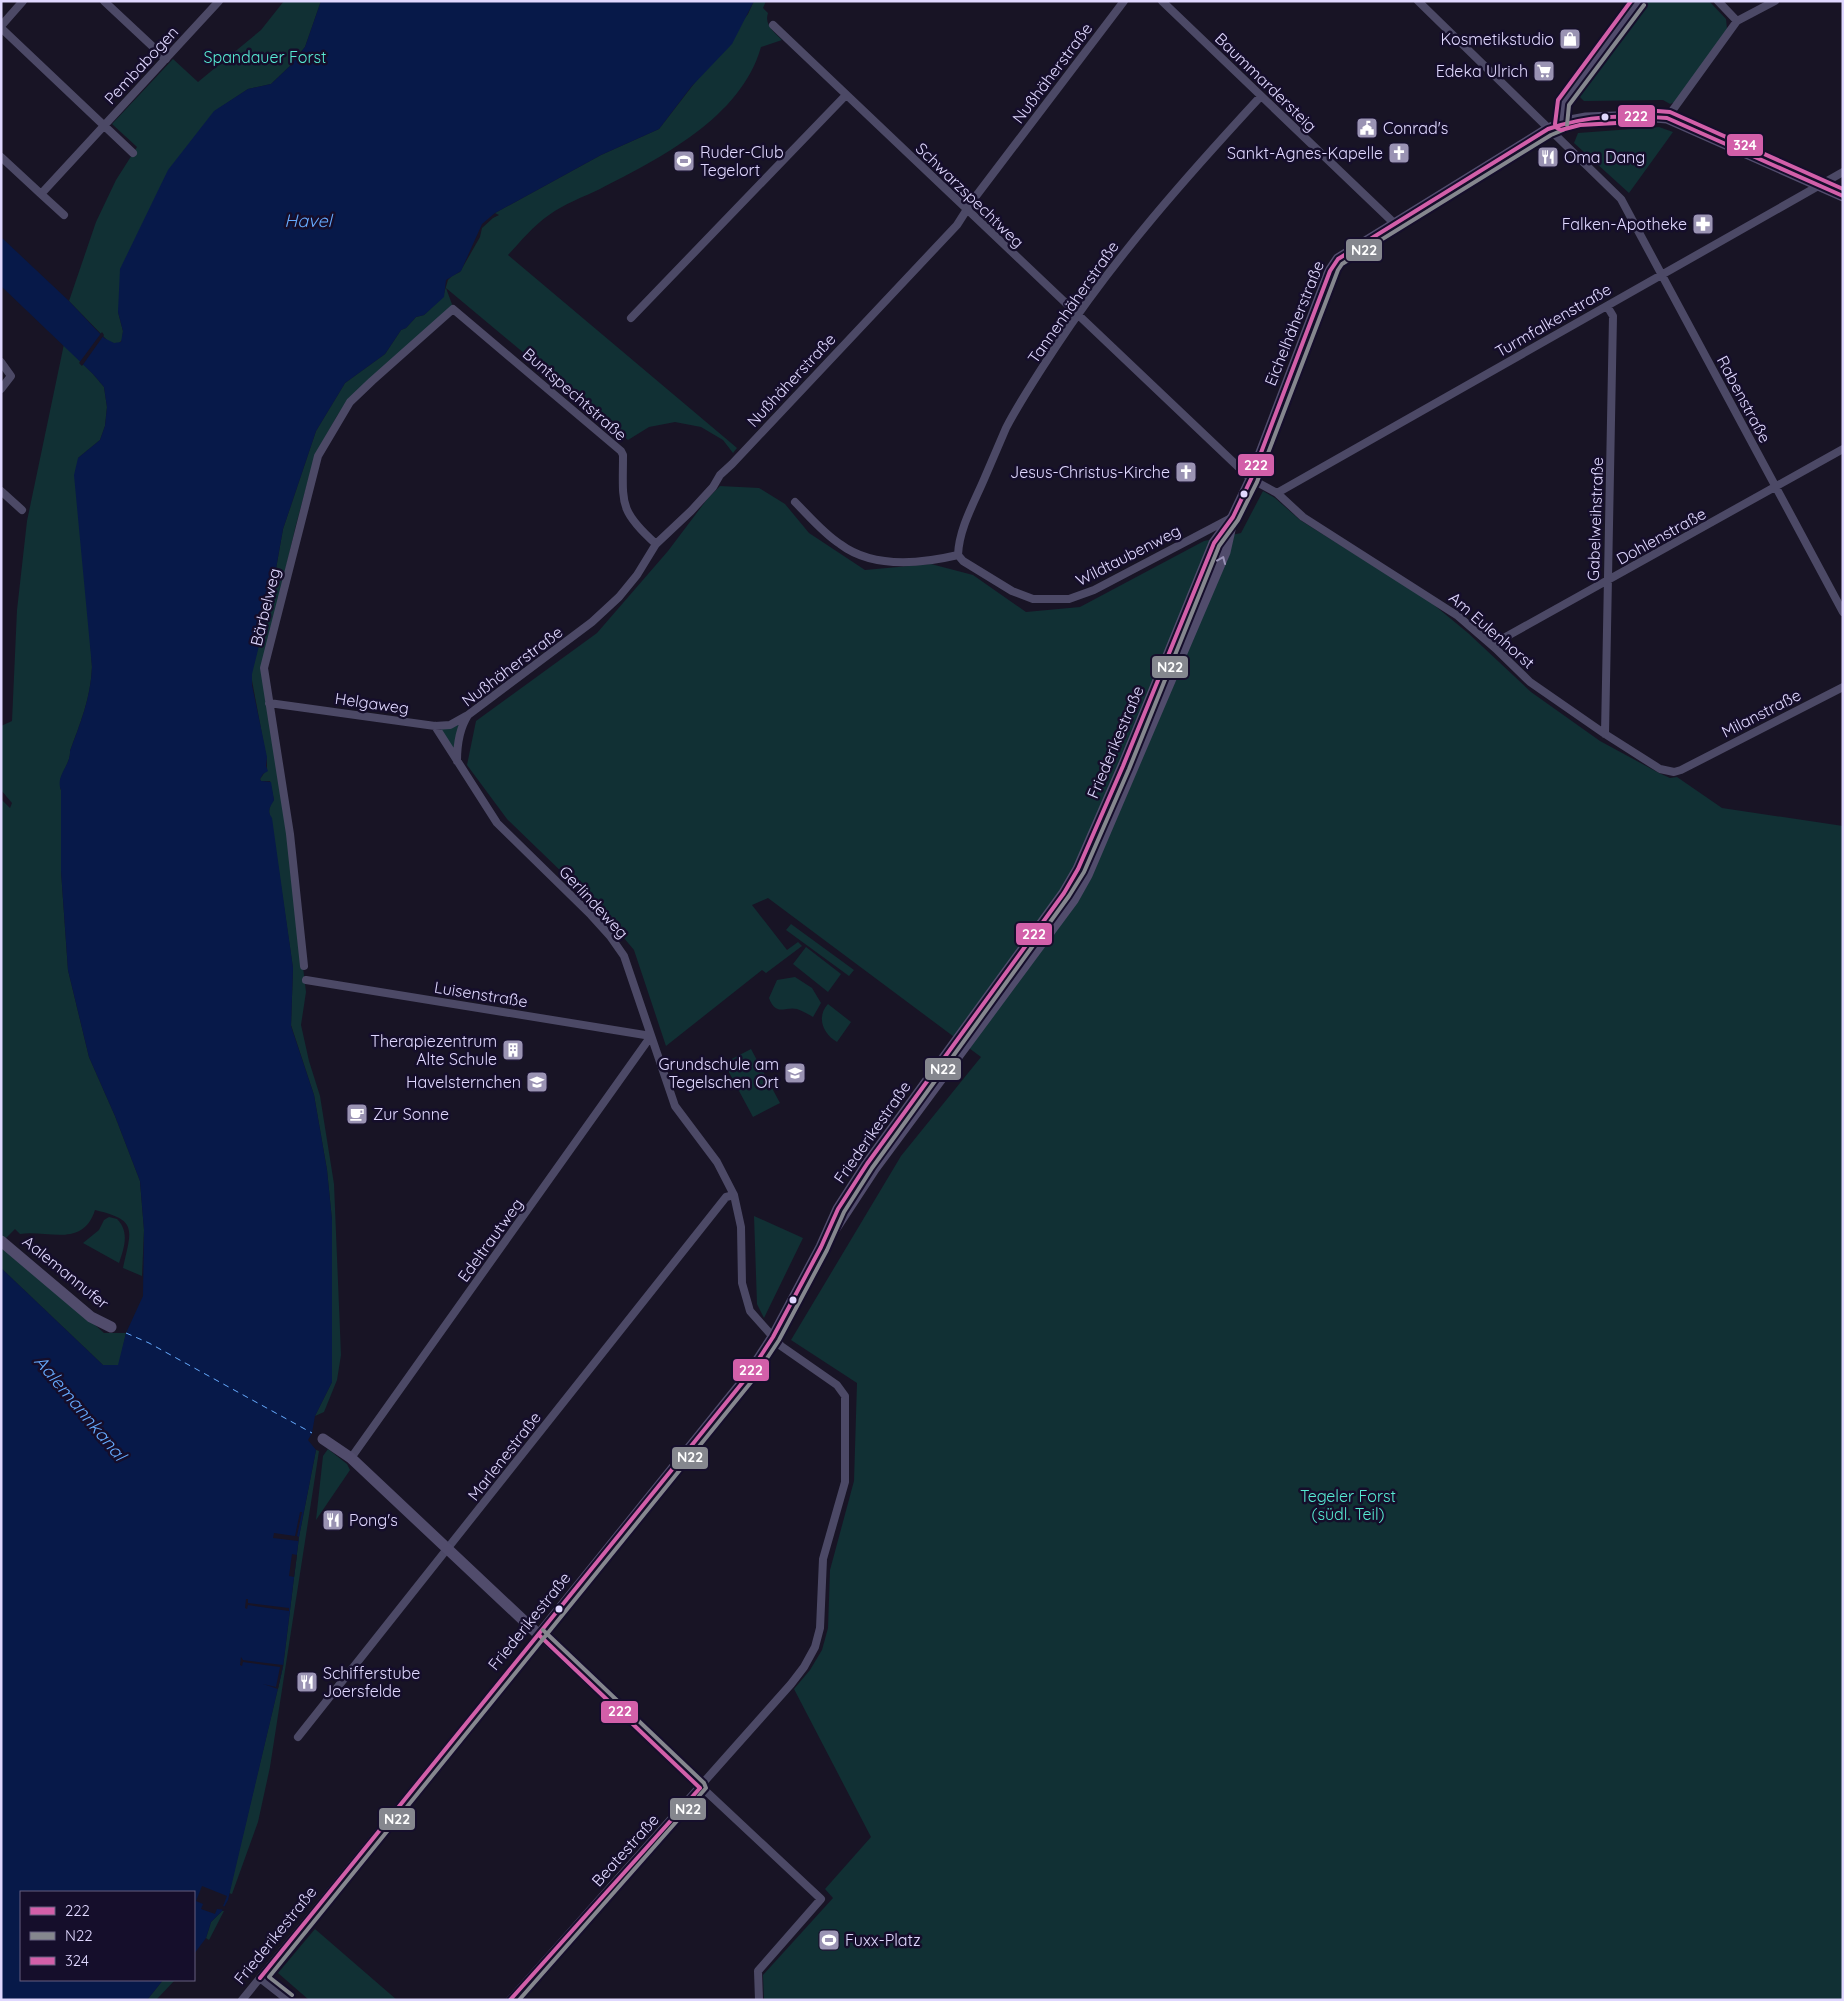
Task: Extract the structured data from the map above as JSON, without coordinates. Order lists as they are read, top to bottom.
{
  "streets": {
    "street": [
      "Pembabogen",
      "Nußhäherstraße",
      "Baummardersteig",
      "Schwarzspechtweg",
      "Tannenhäherstraße",
      "Turmfalkenstraße",
      "Eichelhäherstraße",
      "Buntspechtstraße",
      "Rabenstraße",
      "Gabelweihstraße",
      "Dohlenstraße",
      "Wildtaubenweg",
      "Bärbelweg",
      "Am Eulenhorst",
      "Helgaweg",
      "Milanstraße",
      "Friederikestraße",
      "Gerlindeweg",
      "Luisenstraße",
      "Edeltrautweg",
      "Aalemannufer",
      "Marlenestraße",
      "Beatestraße"
    ]
  },
  "crossings": [
    ["Nußhäherstraße", "Schwarzspechtweg"],
    ["Nußhäherstraße", "Buntspechtstraße"],
    ["Nußhäherstraße", "Helgaweg"],
    ["Nußhäherstraße", "Gerlindeweg"],
    ["Baummardersteig", "Tannenhäherstraße"],
    ["Baummardersteig", "Eichelhäherstraße"],
    ["Schwarzspechtweg", "Tannenhäherstraße"],
    ["Schwarzspechtweg", "Eichelhäherstraße"],
    ["Schwarzspechtweg", "Am Eulenhorst"],
    ["Tannenhäherstraße", "Wildtaubenweg"],
    ["Turmfalkenstraße", "Eichelhäherstraße"],
    ["Turmfalkenstraße", "Rabenstraße"],
    ["Turmfalkenstraße", "Gabelweihstraße"],
    ["Turmfalkenstraße", "Am Eulenhorst"],
    ["Eichelhäherstraße", "Rabenstraße"],
    ["Eichelhäherstraße", "Wildtaubenweg"],
    ["Eichelhäherstraße", "Am Eulenhorst"],
    ["Eichelhäherstraße", "Friederikestraße"],
    ["Buntspechtstraße", "Bärbelweg"],
    ["Rabenstraße", "Dohlenstraße"],
    ["Gabelweihstraße", "Dohlenstraße"],
    ["Gabelweihstraße", "Am Eulenhorst"],
    ["Dohlenstraße", "Am Eulenhorst"],
    ["Wildtaubenweg", "Friederikestraße"],
    ["Bärbelweg", "Helgaweg"],
    ["Am Eulenhorst", "Milanstraße"],
    ["Helgaweg", "Gerlindeweg"],
    ["Friederikestraße", "Gerlindeweg"],
    ["Gerlindeweg", "Luisenstraße"],
    ["Gerlindeweg", "Edeltrautweg"],
    ["Gerlindeweg", "Marlenestraße"],
    ["Gerlindeweg", "Beatestraße"],
    ["Luisenstraße", "Edeltrautweg"]
  ],
  "water": ["Havel", "Aalemannkanal"],
  "parks": ["Spandauer Forst", "Tegeler Forst (südl. Teil)"],
  "places": {
    "shop": ["Kosmetikstudio"],
    "supermarket": ["Edeka Ulrich"],
    "public building": ["Conrad's"],
    "church": ["Sankt-Agnes-Kapelle", "Jesus-Christus-Kirche"],
    "restaurant": ["Oma Dang", "Pong's", "Schifferstube Joersfelde"],
    "sports": ["Ruder-Club Tegelort", "Fuxx-Platz"],
    "pharmacy": ["Falken-Apotheke"],
    "building": ["Therapiezentrum Alte Schule"],
    "school or university": ["Grundschule am Tegelschen Ort", "Havelsternchen"],
    "cafe": ["Zur Sonne"]
  },
  "lines": ["transit line 324", "transit line N22", "transit line 222"],
  "legend": ["222", "N22", "324"]
}
